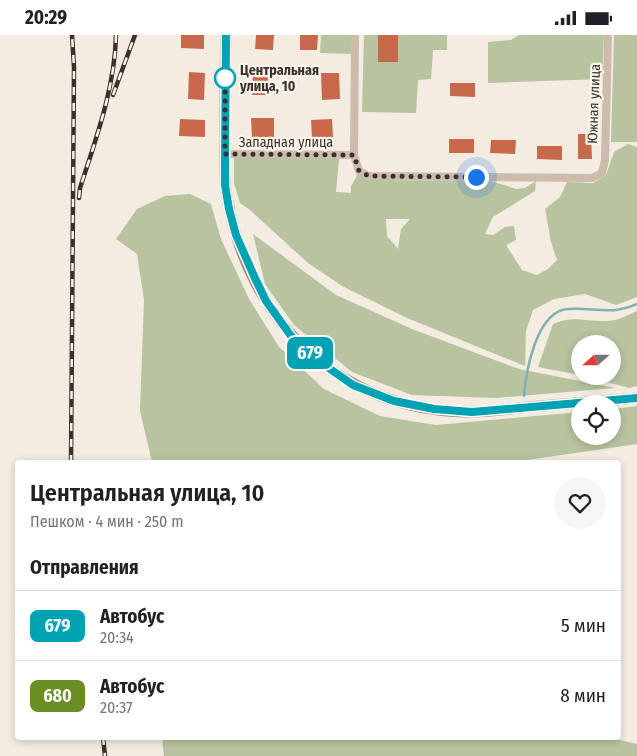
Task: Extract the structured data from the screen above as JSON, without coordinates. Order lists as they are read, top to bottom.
{
  "streets": {
    "street": ["Южная улица", "Западная улица"]
  },
  "crossings": [
    ["Южная улица", "Западная улица"]
  ],
  "places": ["Центральная улица, 10"],
  "lines": ["bus line 679"],
  "north": "left",
  "page": {
    "status": "20:29",
    "on_map": "679",
    "heading": [
      ["Центральная улица, 10", "Пешком · 4 мин · 250 m"],
      "Отправления"
    ],
    "list": [
      {
        "mark": "679",
        "name": "Автобус",
        "note": "20:34",
        "value": "5 мин"
      },
      {
        "mark": "680",
        "name": "Автобус",
        "note": "20:37",
        "value": "8 мин"
      }
    ]
  }
}
